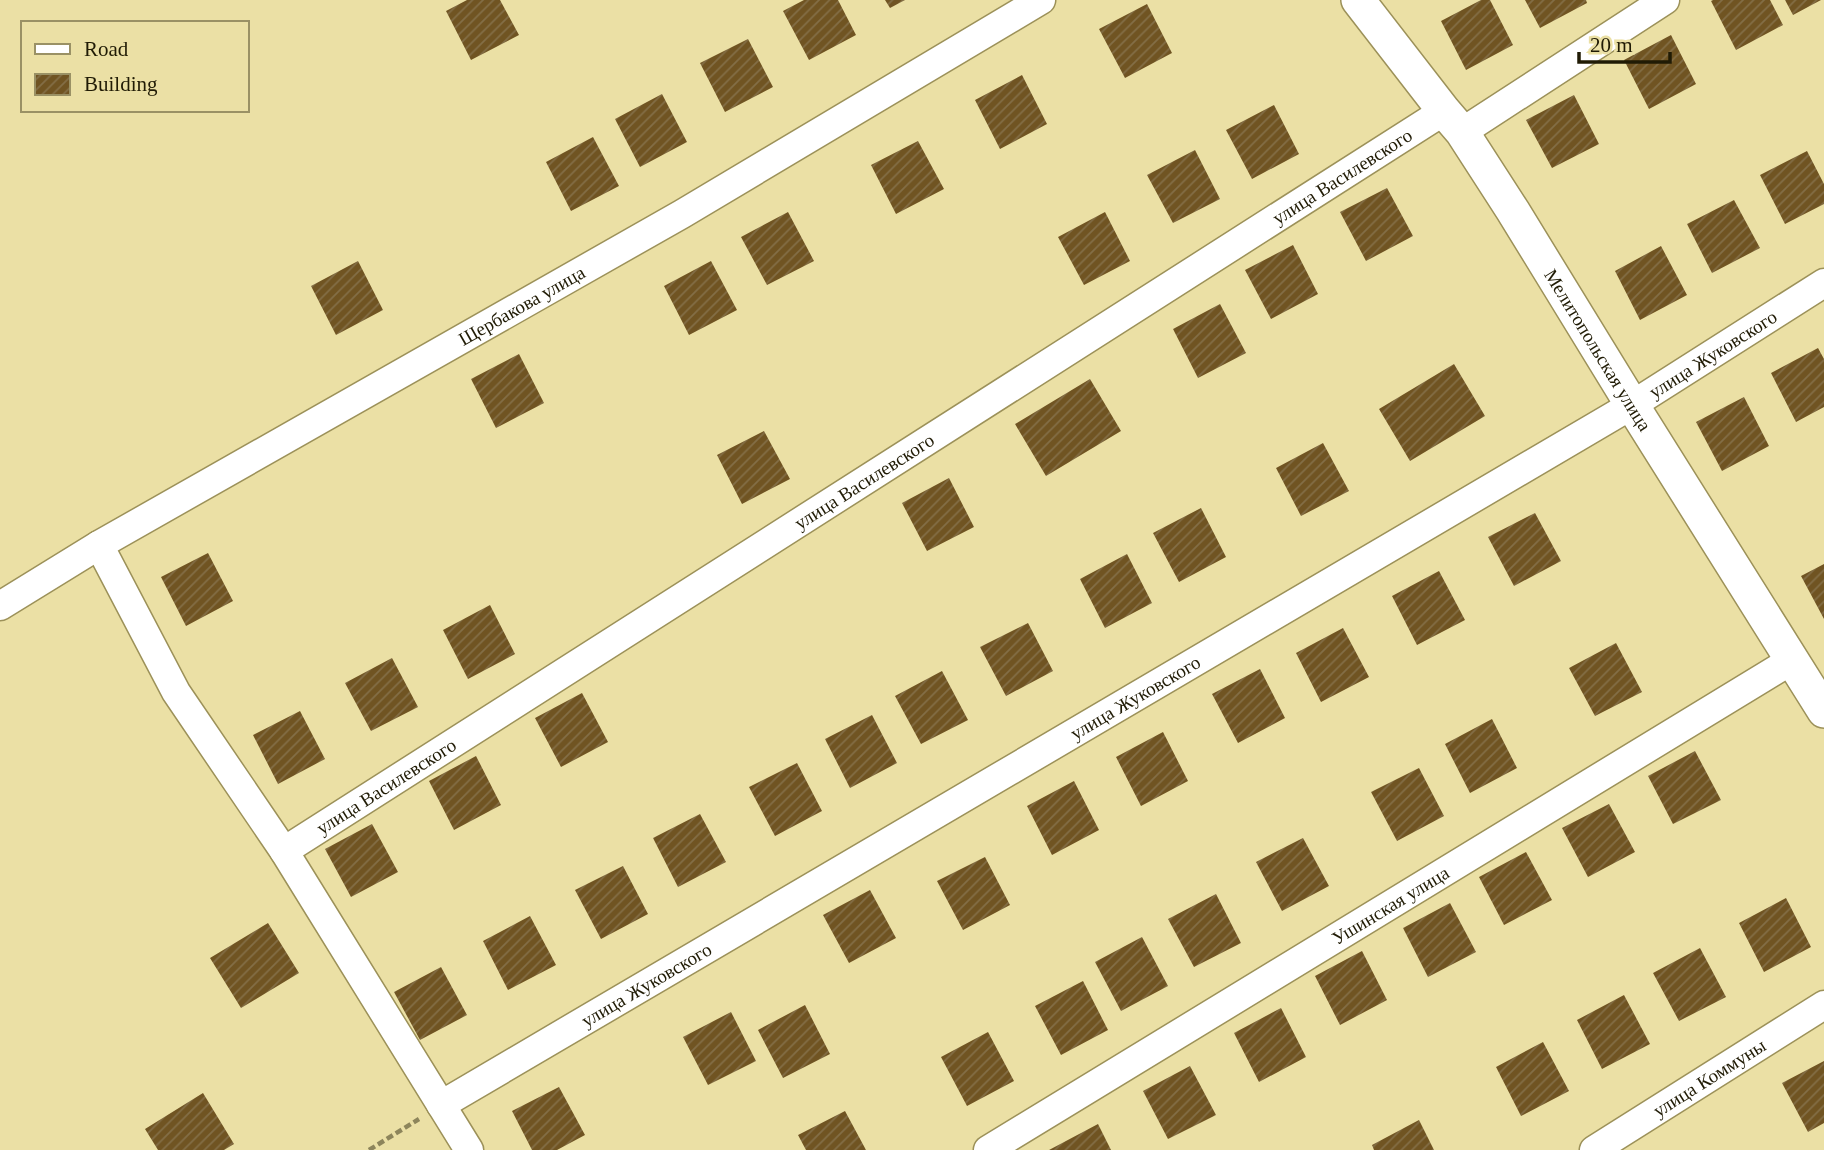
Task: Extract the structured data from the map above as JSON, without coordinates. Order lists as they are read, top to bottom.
{
  "streets": {
    "street": [
      "улица Василевского",
      "Щербакова улица",
      "Мелитопольская улица",
      "улица Жуковского",
      "Ушинская улица",
      "улица Коммуны"
    ]
  },
  "crossings": [
    ["улица Василевского", "Мелитопольская улица"],
    ["Мелитопольская улица", "улица Жуковского"],
    ["Мелитопольская улица", "Ушинская улица"]
  ],
  "legend": ["Road", "Building"],
  "scale_bar": "20 m"
}
